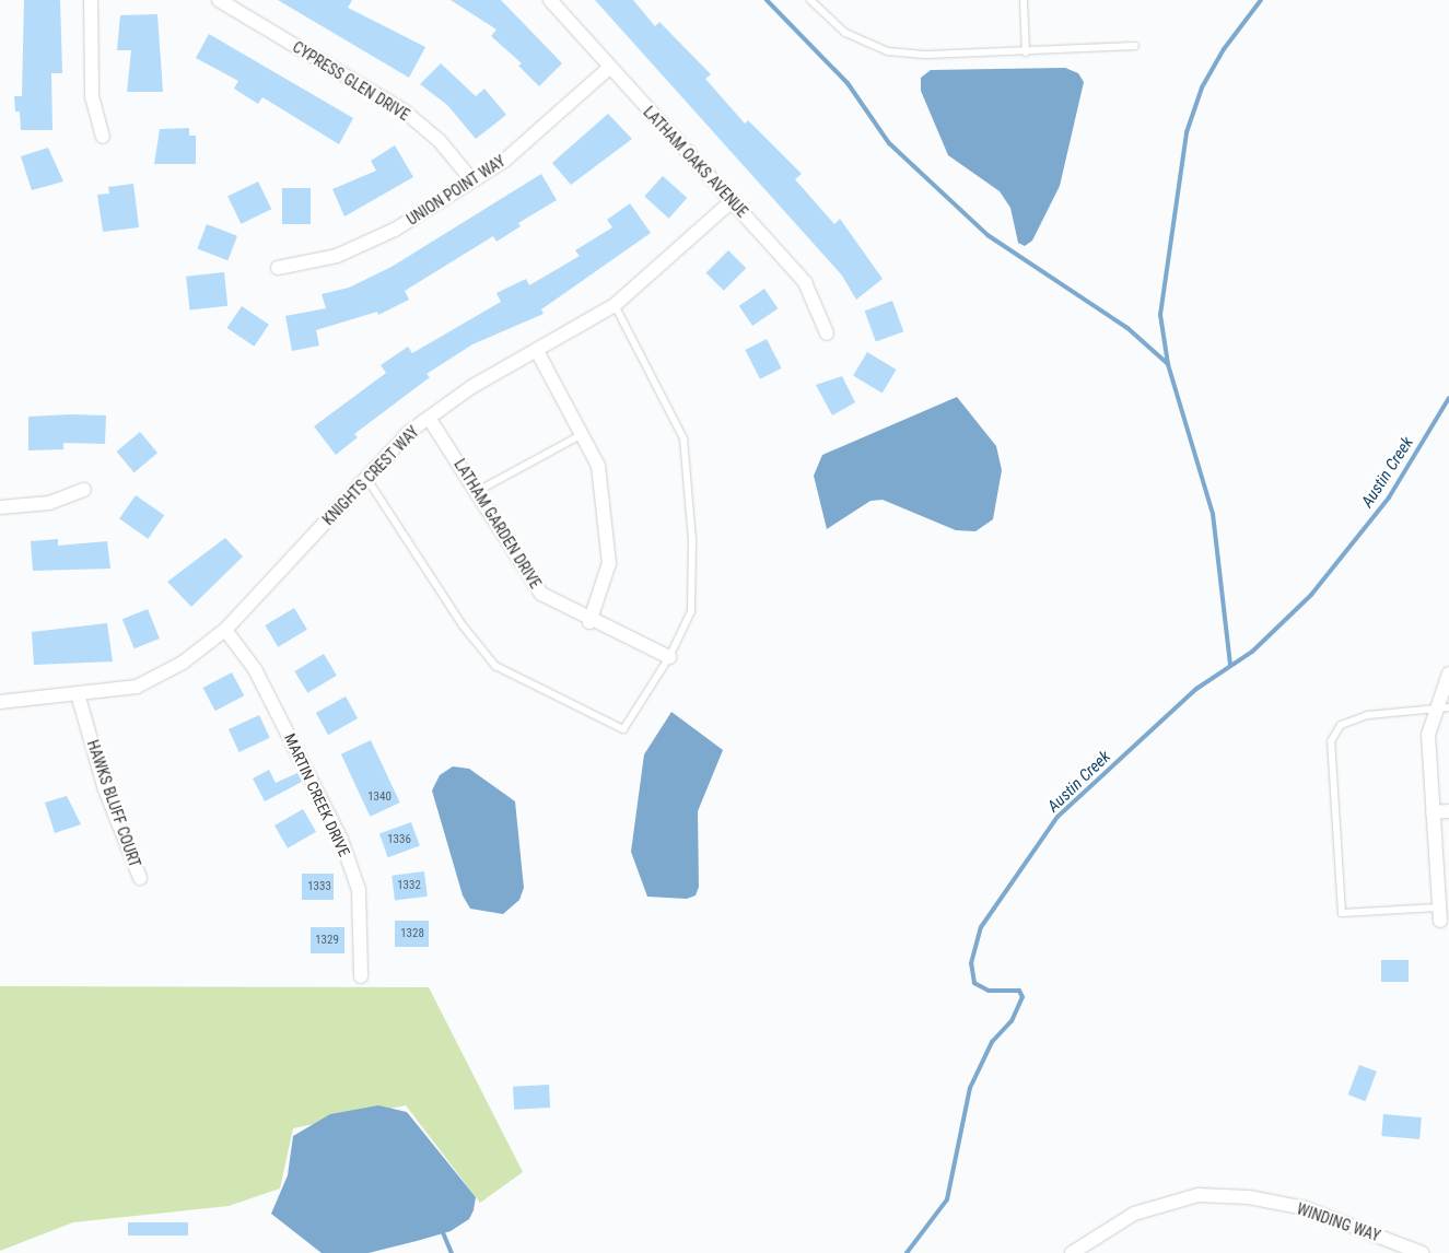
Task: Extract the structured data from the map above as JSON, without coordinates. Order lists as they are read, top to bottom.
{
  "streets": {
    "street": [
      "CYPRESS GLEN DRIVE",
      "LATHAM OAKS AVENUE",
      "UNION POINT WAY",
      "KNIGHTS CREST WAY",
      "LATHAM GARDEN DRIVE",
      "MARTIN CREEK DRIVE",
      "HAWKS BLUFF COURT",
      "WINDING WAY"
    ]
  },
  "crossings": [
    ["CYPRESS GLEN DRIVE", "UNION POINT WAY"],
    ["LATHAM OAKS AVENUE", "UNION POINT WAY"],
    ["LATHAM OAKS AVENUE", "KNIGHTS CREST WAY"],
    ["KNIGHTS CREST WAY", "LATHAM GARDEN DRIVE"],
    ["KNIGHTS CREST WAY", "MARTIN CREEK DRIVE"],
    ["KNIGHTS CREST WAY", "HAWKS BLUFF COURT"]
  ],
  "water": ["Austin Creek"],
  "house_numbers": [
    "1340",
    "1336",
    "1332",
    "1333",
    "1328",
    "1329"
  ]
}
